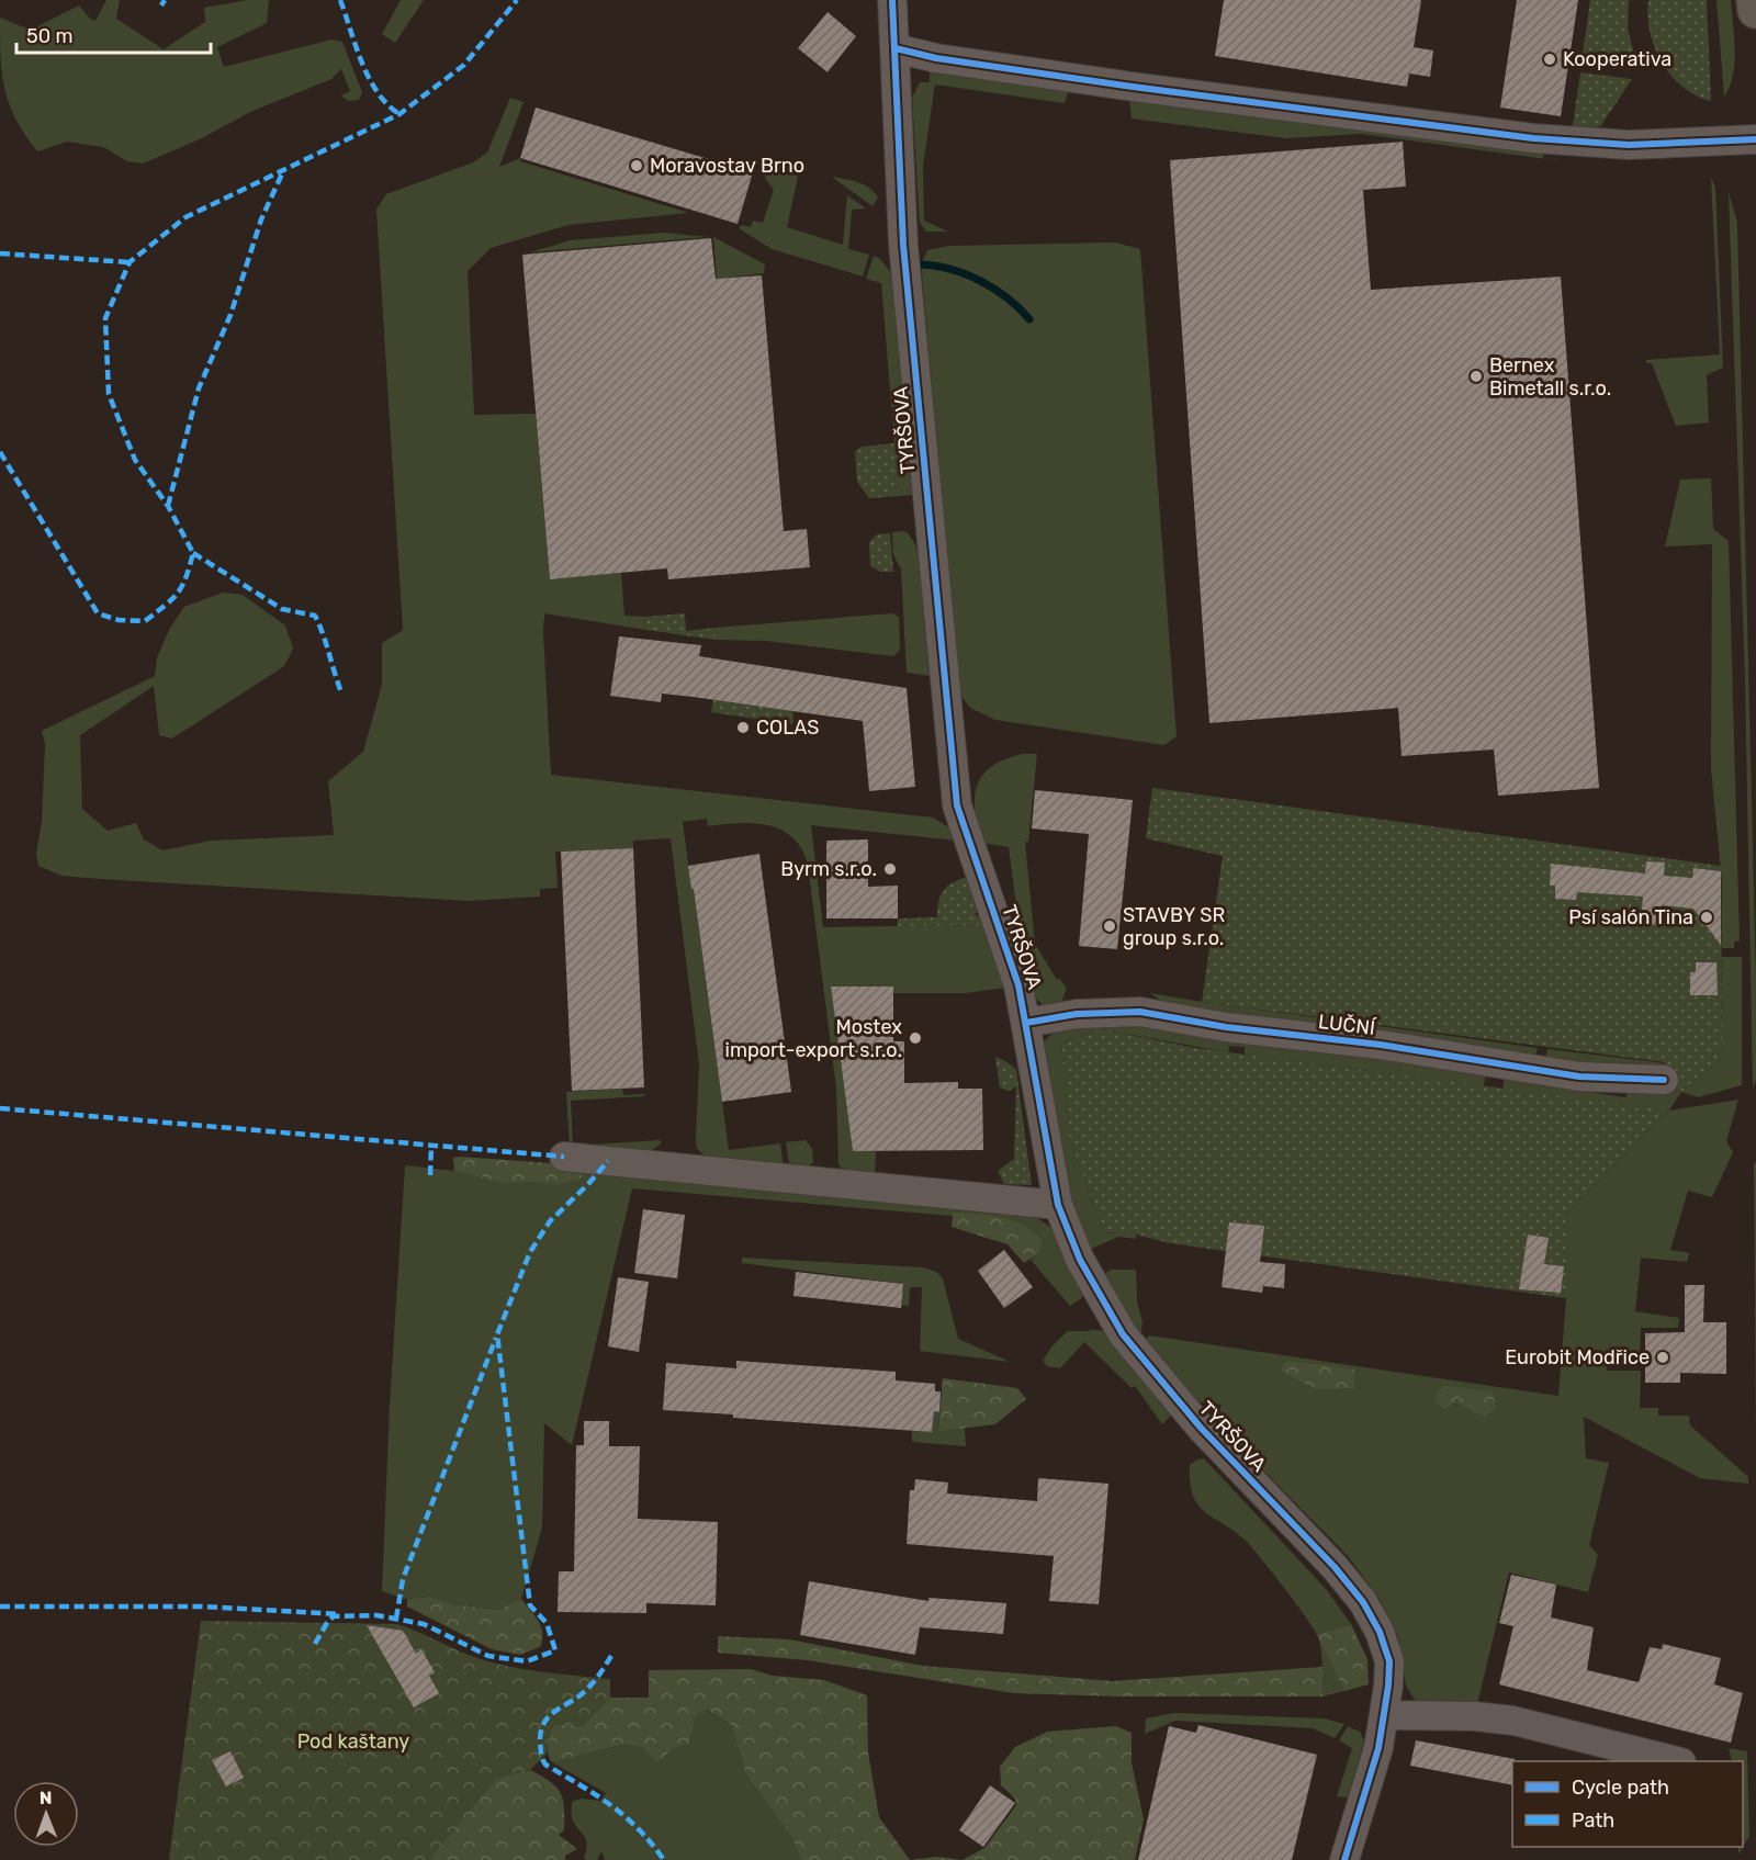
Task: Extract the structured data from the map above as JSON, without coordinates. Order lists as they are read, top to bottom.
{
  "streets": {
    "street": ["TYRŠOVA", "LUČNÍ"]
  },
  "crossings": [
    ["TYRŠOVA", "LUČNÍ"]
  ],
  "parks": ["Pod kaštany"],
  "places": [
    "Kooperativa",
    "Moravostav Brno",
    "Bernex Bimetall s.r.o.",
    "COLAS",
    "Byrm s.r.o.",
    "Psí salón Tina",
    "STAVBY SR group s.r.o.",
    "Mostex import-export s.r.o.",
    "Eurobit Modřice"
  ],
  "legend": ["Cycle path", "Path"],
  "scale_bar": "50 m",
  "north": "top"
}
